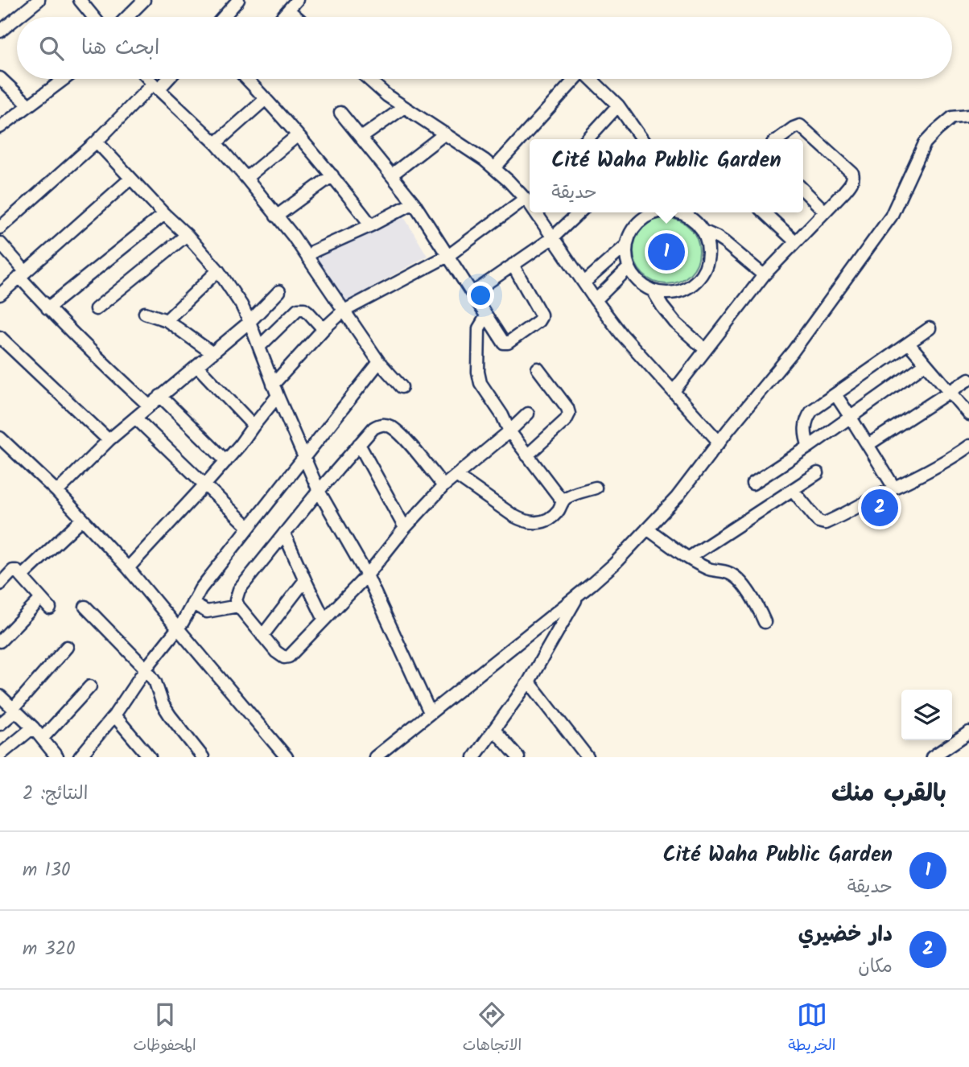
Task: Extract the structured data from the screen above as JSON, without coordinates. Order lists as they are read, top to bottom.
{
  "page": {
    "search": "ابحث هنا",
    "popup": ["Cité Waha Public Garden", "حديقة"],
    "pins": ["1", "2"],
    "heading": ["بالقرب منك", "النتائج: 2"],
    "list": [
      {
        "mark": "1",
        "name": "Cité Waha Public Garden",
        "note": "حديقة",
        "value": "130 m"
      },
      {
        "mark": "2",
        "name": "دار خضيري",
        "note": "مكان",
        "value": "320 m"
      }
    ],
    "nav": ["الخريطة", "الاتجاهات", "المحفوظات"]
  }
}
